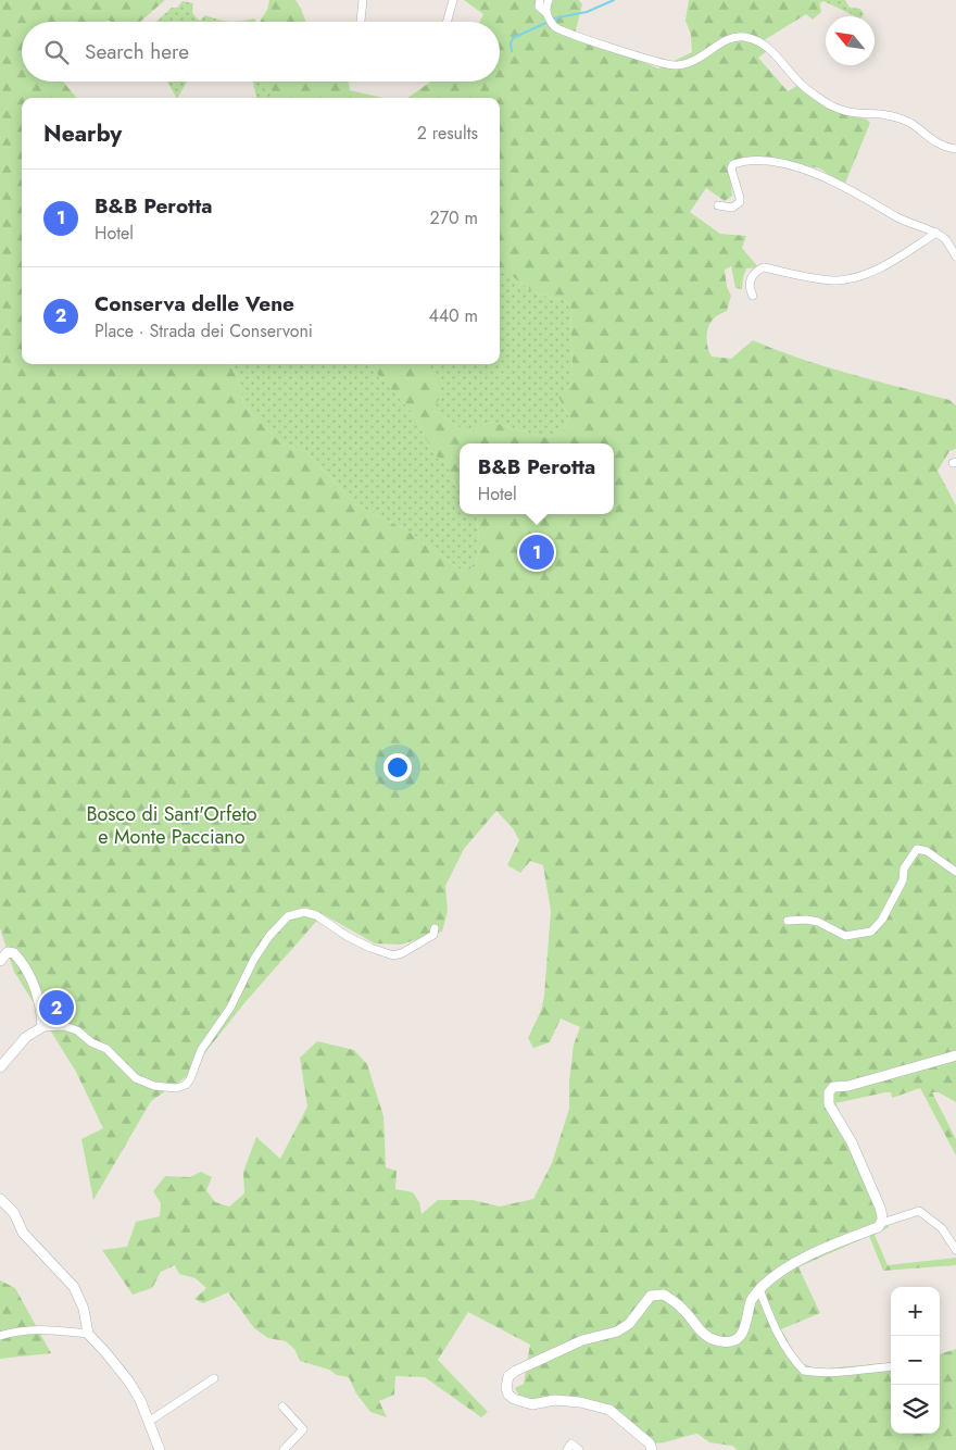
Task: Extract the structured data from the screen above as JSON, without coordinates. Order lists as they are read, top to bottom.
{
  "parks": ["Bosco di Sant'Orfeto e Monte Pacciano"],
  "north": "top left",
  "page": {
    "search": "Search here",
    "heading": ["Nearby", "2 results"],
    "list": [
      {
        "mark": "1",
        "name": "B&B Perotta",
        "note": "Hotel",
        "value": "270 m"
      },
      {
        "mark": "2",
        "name": "Conserva delle Vene",
        "note": "Place · Strada dei Conservoni",
        "value": "440 m"
      }
    ],
    "popup": ["B&B Perotta", "Hotel"],
    "pins": ["1", "2"],
    "map_buttons": ["+", "−"]
  }
}
